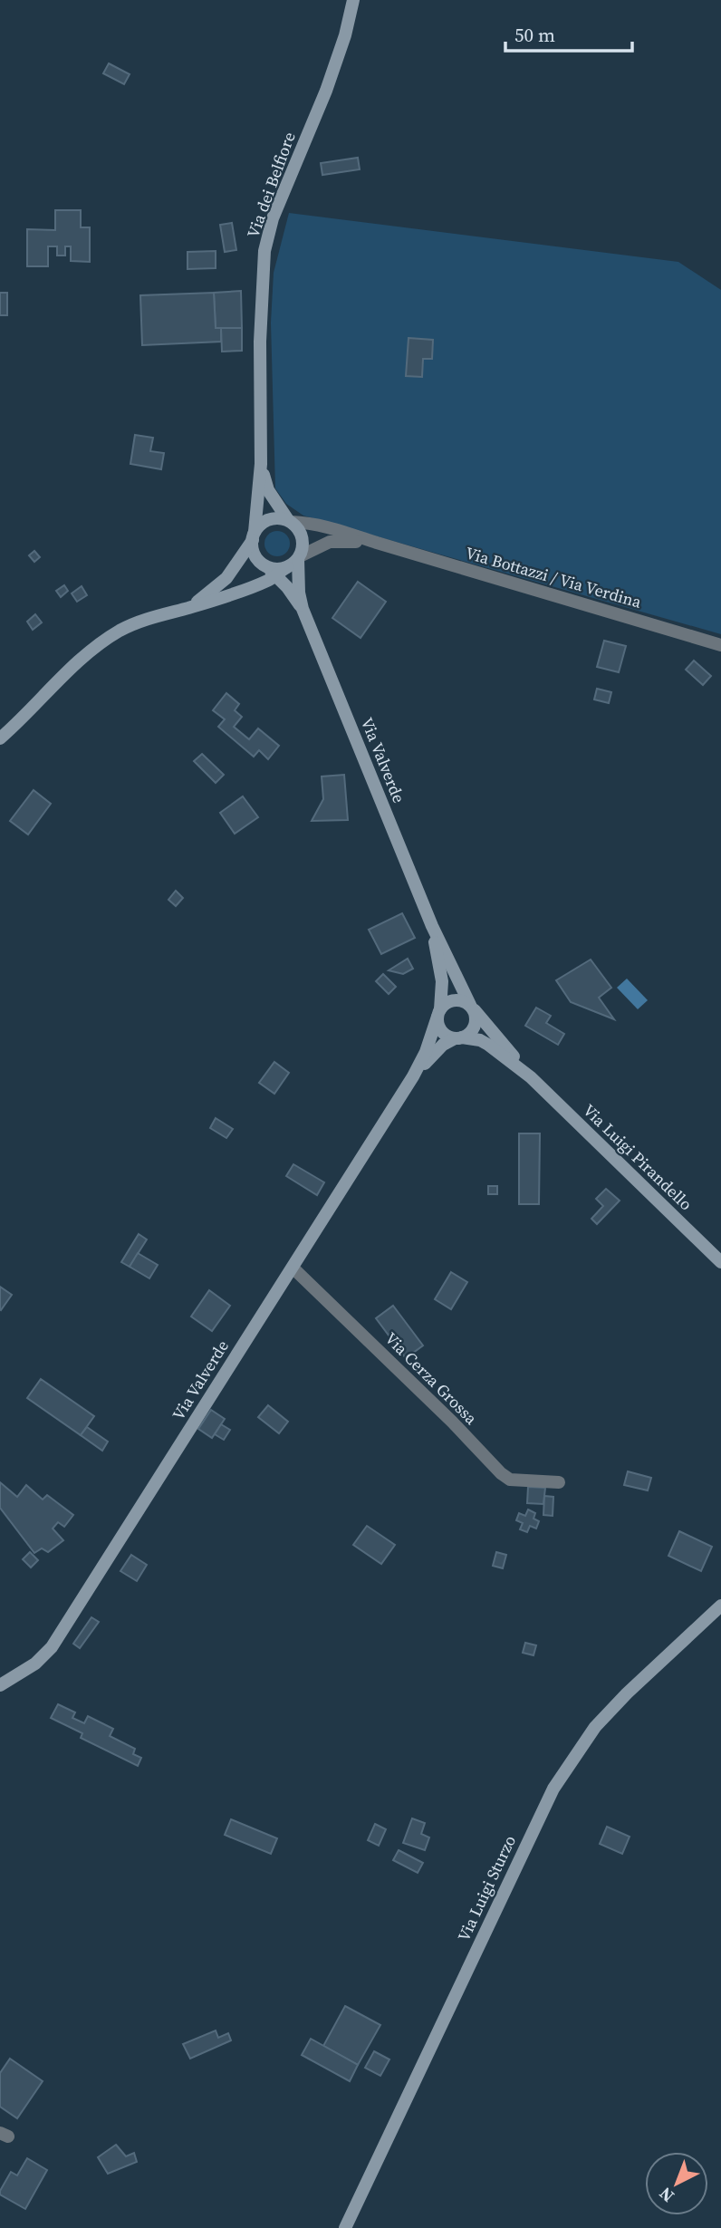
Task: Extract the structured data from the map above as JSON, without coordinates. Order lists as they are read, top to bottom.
{
  "streets": {
    "street": [
      "Via dei Belfiore",
      "Via Bottazzi / Via Verdina",
      "Via Valverde",
      "Via Luigi Pirandello",
      "Via Cerza Grossa",
      "Via Luigi Sturzo"
    ]
  },
  "crossings": [
    ["Via Valverde", "Via Cerza Grossa"]
  ],
  "scale_bar": "50 m",
  "north": "bottom left"
}
